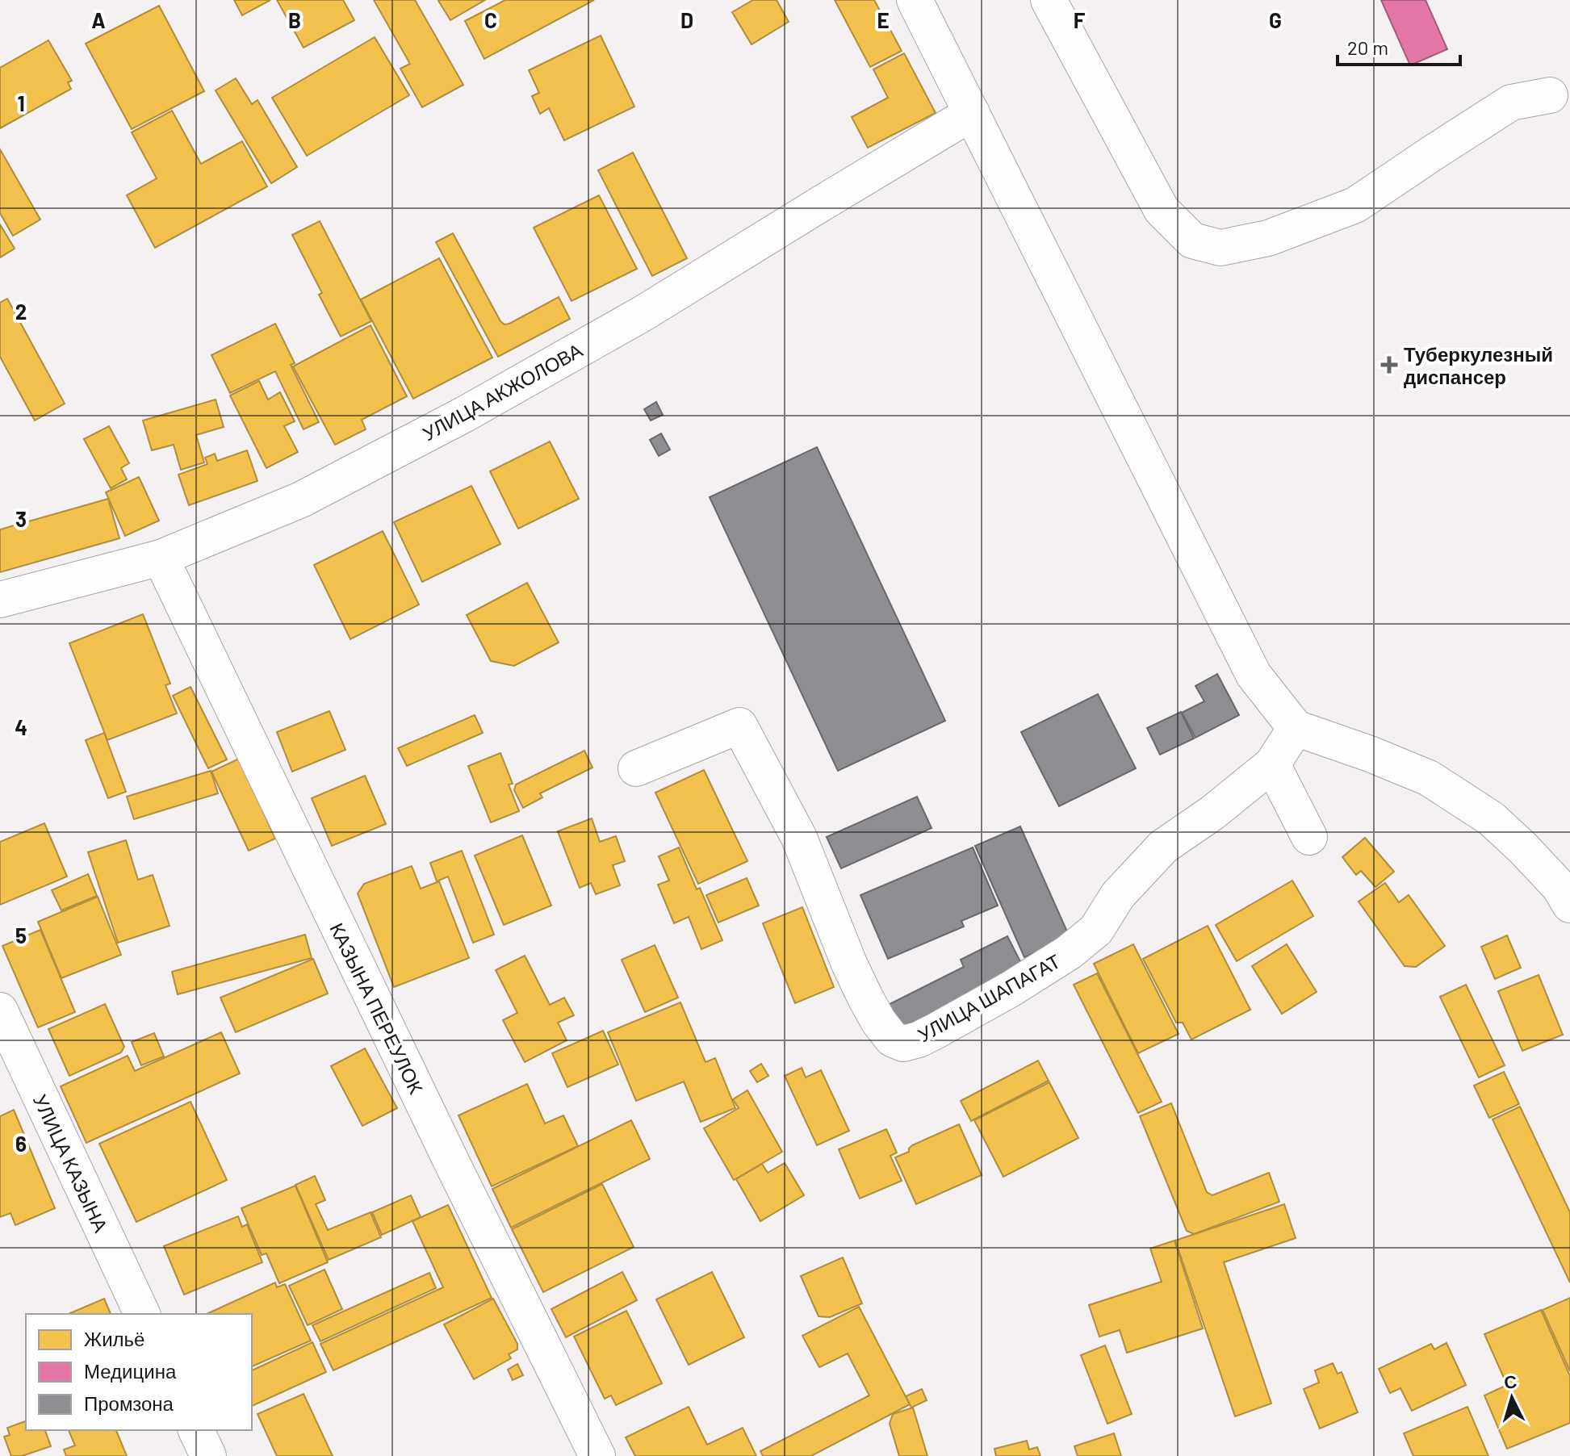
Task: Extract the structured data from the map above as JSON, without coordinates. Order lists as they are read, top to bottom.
{
  "streets": {
    "street": [
      "УЛИЦА АКЖОЛОВА",
      "УЛИЦА ШАПАГАТ",
      "КАЗЫНА ПЕРЕУЛОК",
      "УЛИЦА КАЗЫНА"
    ]
  },
  "crossings": [
    ["УЛИЦА АКЖОЛОВА", "КАЗЫНА ПЕРЕУЛОК"]
  ],
  "places": {
    "health": ["Туберкулезный диспансер"]
  },
  "legend": ["Жильё", "Медицина", "Промзона"],
  "scale_bar": "20 m",
  "north": "top",
  "grid": {
    "columns": [
      "A",
      "B",
      "C",
      "D",
      "E",
      "F",
      "G"
    ],
    "rows": [
      "1",
      "2",
      "3",
      "4",
      "5",
      "6"
    ]
  }
}
